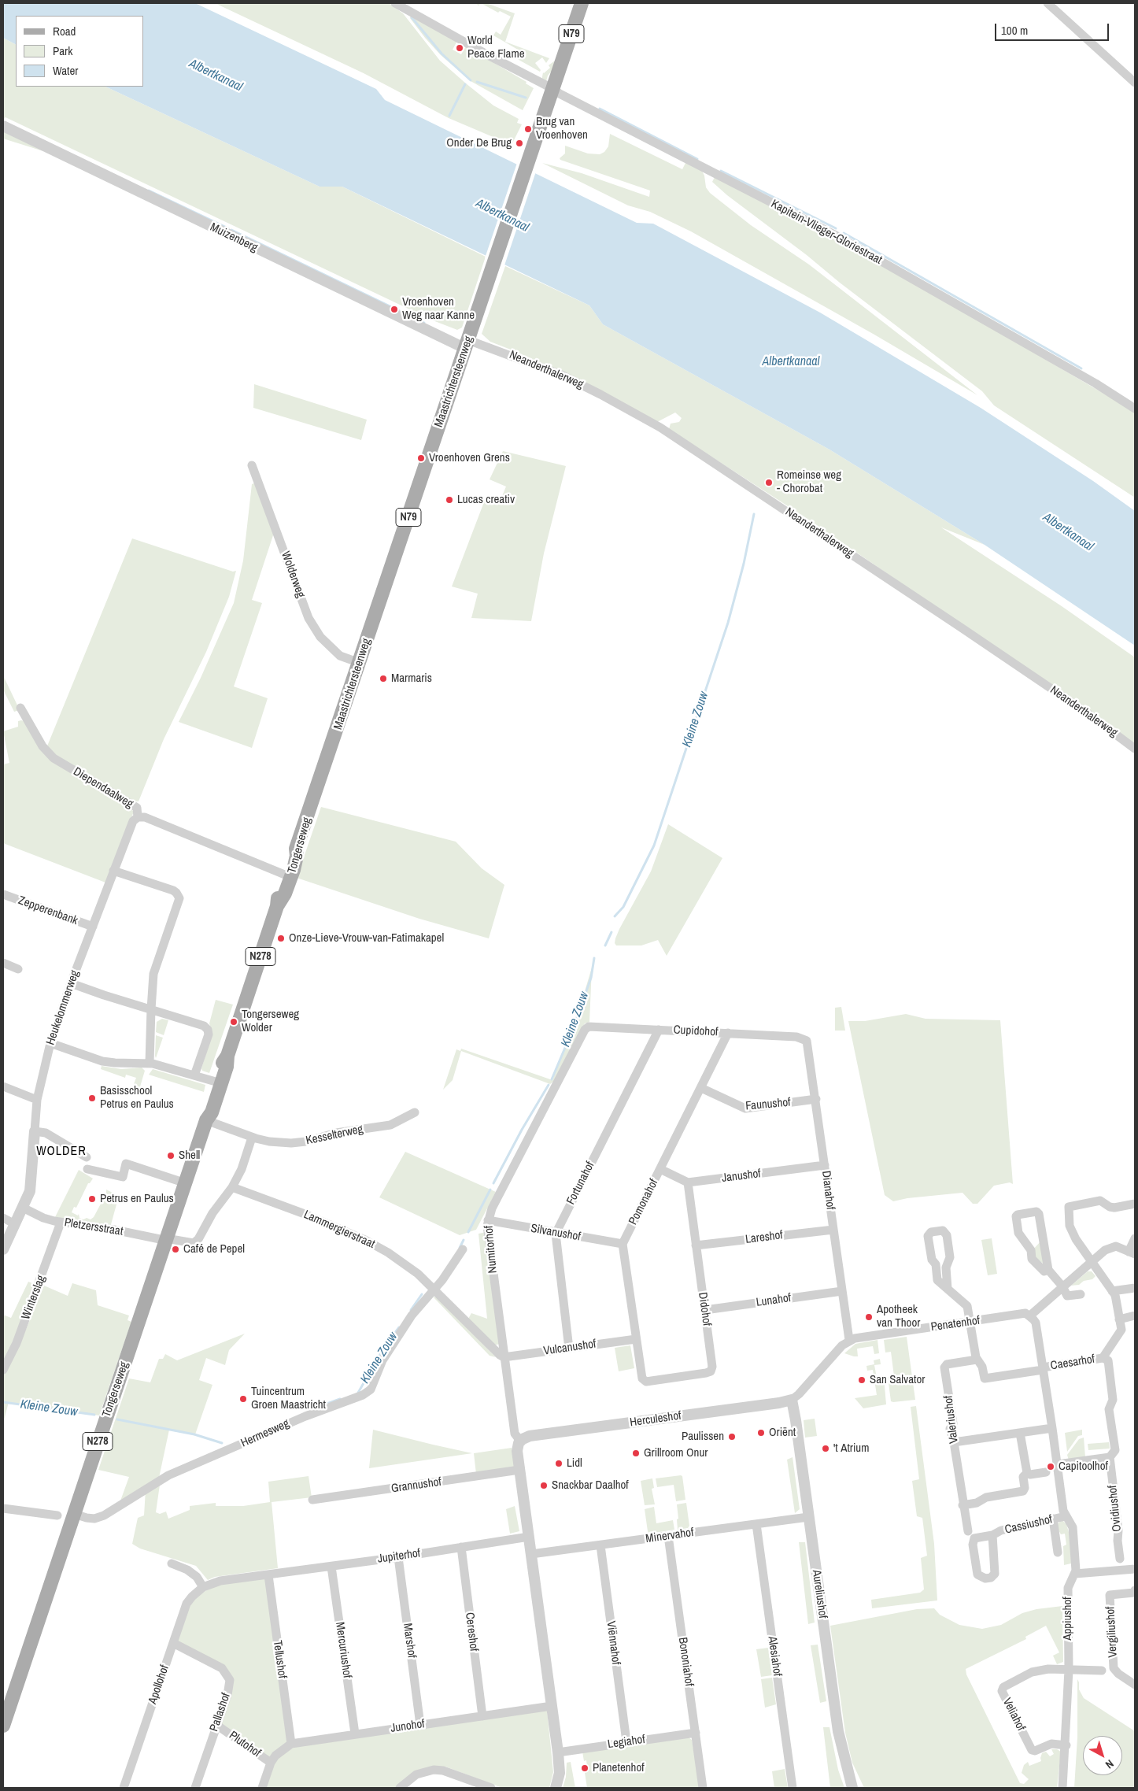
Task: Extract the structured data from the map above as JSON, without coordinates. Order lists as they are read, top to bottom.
{
  "streets": {
    "main road": [
      "N79",
      "Maastrichtersteenweg",
      "Tongerseweg",
      "N278"
    ],
    "street": [
      "Kapitein-Vlieger-Gloriestraat",
      "Muizenberg",
      "Neanderthalerweg",
      "Wolderweg",
      "Diependaalweg",
      "Zepperenbank",
      "Heukelommerweg",
      "Cupidohof",
      "Faunushof",
      "Kesselterweg",
      "Janushof",
      "Fortunahof",
      "Dianahof",
      "Pomonahof",
      "Pletzersstraat",
      "Lammergierstraat",
      "Silvanushof",
      "Lareshof",
      "Numitorhof",
      "Winterslag",
      "Lunahof",
      "Didohof",
      "Penatenhof",
      "Vulcanushof",
      "Caesarhof",
      "Herculeshof",
      "Valeriushof",
      "Hermesweg",
      "Grannushof",
      "Ovidiushof",
      "Cassiushof",
      "Minervahof",
      "Jupiterhof",
      "Aureliushof",
      "Appiushof",
      "Cereshof",
      "Vergiliushof",
      "Marshof",
      "Viënnahof",
      "Mercuriushof",
      "Alesiahof",
      "Tellushof",
      "Bononiahof",
      "Apollohof",
      "Pallashof",
      "Veliahof",
      "Junohof",
      "Legiahof",
      "Plutohof"
    ]
  },
  "crossings": [
    ["Kapitein-Vlieger-Gloriestraat", "Maastrichtersteenweg"],
    ["Muizenberg", "Neanderthalerweg"],
    ["Muizenberg", "Maastrichtersteenweg"],
    ["Neanderthalerweg", "Maastrichtersteenweg"],
    ["Maastrichtersteenweg", "Wolderweg"],
    ["Maastrichtersteenweg", "Tongerseweg"],
    ["Diependaalweg", "Tongerseweg"],
    ["Diependaalweg", "Heukelommerweg"],
    ["Tongerseweg", "Kesselterweg"],
    ["Tongerseweg", "Pletzersstraat"],
    ["Tongerseweg", "Hermesweg"],
    ["Zepperenbank", "Heukelommerweg"],
    ["Heukelommerweg", "Pletzersstraat"],
    ["Cupidohof", "Fortunahof"],
    ["Cupidohof", "Dianahof"],
    ["Cupidohof", "Pomonahof"],
    ["Cupidohof", "Numitorhof"],
    ["Faunushof", "Dianahof"],
    ["Faunushof", "Pomonahof"],
    ["Janushof", "Dianahof"],
    ["Janushof", "Didohof"],
    ["Fortunahof", "Silvanushof"],
    ["Dianahof", "Lareshof"],
    ["Dianahof", "Lunahof"],
    ["Dianahof", "Penatenhof"],
    ["Pomonahof", "Silvanushof"],
    ["Pletzersstraat", "Winterslag"],
    ["Lammergierstraat", "Numitorhof"],
    ["Lammergierstraat", "Vulcanushof"],
    ["Lammergierstraat", "Hermesweg"],
    ["Silvanushof", "Numitorhof"],
    ["Lareshof", "Didohof"],
    ["Numitorhof", "Vulcanushof"],
    ["Numitorhof", "Herculeshof"],
    ["Lunahof", "Didohof"],
    ["Didohof", "Vulcanushof"],
    ["Penatenhof", "Appiushof"],
    ["Caesarhof", "Valeriushof"],
    ["Caesarhof", "Ovidiushof"],
    ["Caesarhof", "Appiushof"],
    ["Herculeshof", "Aureliushof"],
    ["Cassiushof", "Appiushof"],
    ["Minervahof", "Aureliushof"],
    ["Minervahof", "Viënnahof"],
    ["Minervahof", "Alesiahof"],
    ["Minervahof", "Bononiahof"],
    ["Jupiterhof", "Cereshof"],
    ["Jupiterhof", "Marshof"],
    ["Jupiterhof", "Mercuriushof"],
    ["Jupiterhof", "Tellushof"],
    ["Jupiterhof", "Apollohof"],
    ["Appiushof", "Vergiliushof"],
    ["Appiushof", "Veliahof"],
    ["Cereshof", "Junohof"],
    ["Vergiliushof", "Veliahof"],
    ["Marshof", "Junohof"],
    ["Viënnahof", "Legiahof"],
    ["Mercuriushof", "Junohof"],
    ["Tellushof", "Apollohof"],
    ["Tellushof", "Junohof"],
    ["Bononiahof", "Legiahof"],
    ["Apollohof", "Pallashof"],
    ["Pallashof", "Plutohof"],
    ["Junohof", "Plutohof"]
  ],
  "districts": ["WOLDER"],
  "water": ["Albertkanaal", "Kleine Zouw"],
  "places": [
    "World Peace Flame",
    "Brug van Vroenhoven",
    "Onder De Brug",
    "Vroenhoven Weg naar Kanne",
    "Vroenhoven Grens",
    "Romeinse weg - Chorobat",
    "Lucas creativ",
    "Marmaris",
    "Onze-Lieve-Vrouw-van-Fatimakapel",
    "Tongerseweg Wolder",
    "Basisschool Petrus en Paulus",
    "Shell",
    "Petrus en Paulus",
    "Café de Pepel",
    "Apotheek van Thoor",
    "San Salvator",
    "Tuincentrum Groen Maastricht",
    "Oriënt",
    "Paulissen",
    "'t Atrium",
    "Grillroom Onur",
    "Lidl",
    "Capitoolhof",
    "Snackbar Daalhof",
    "Planetenhof"
  ],
  "legend": ["Road", "Park", "Water"],
  "scale_bar": "100 m",
  "north": "bottom right"
}
